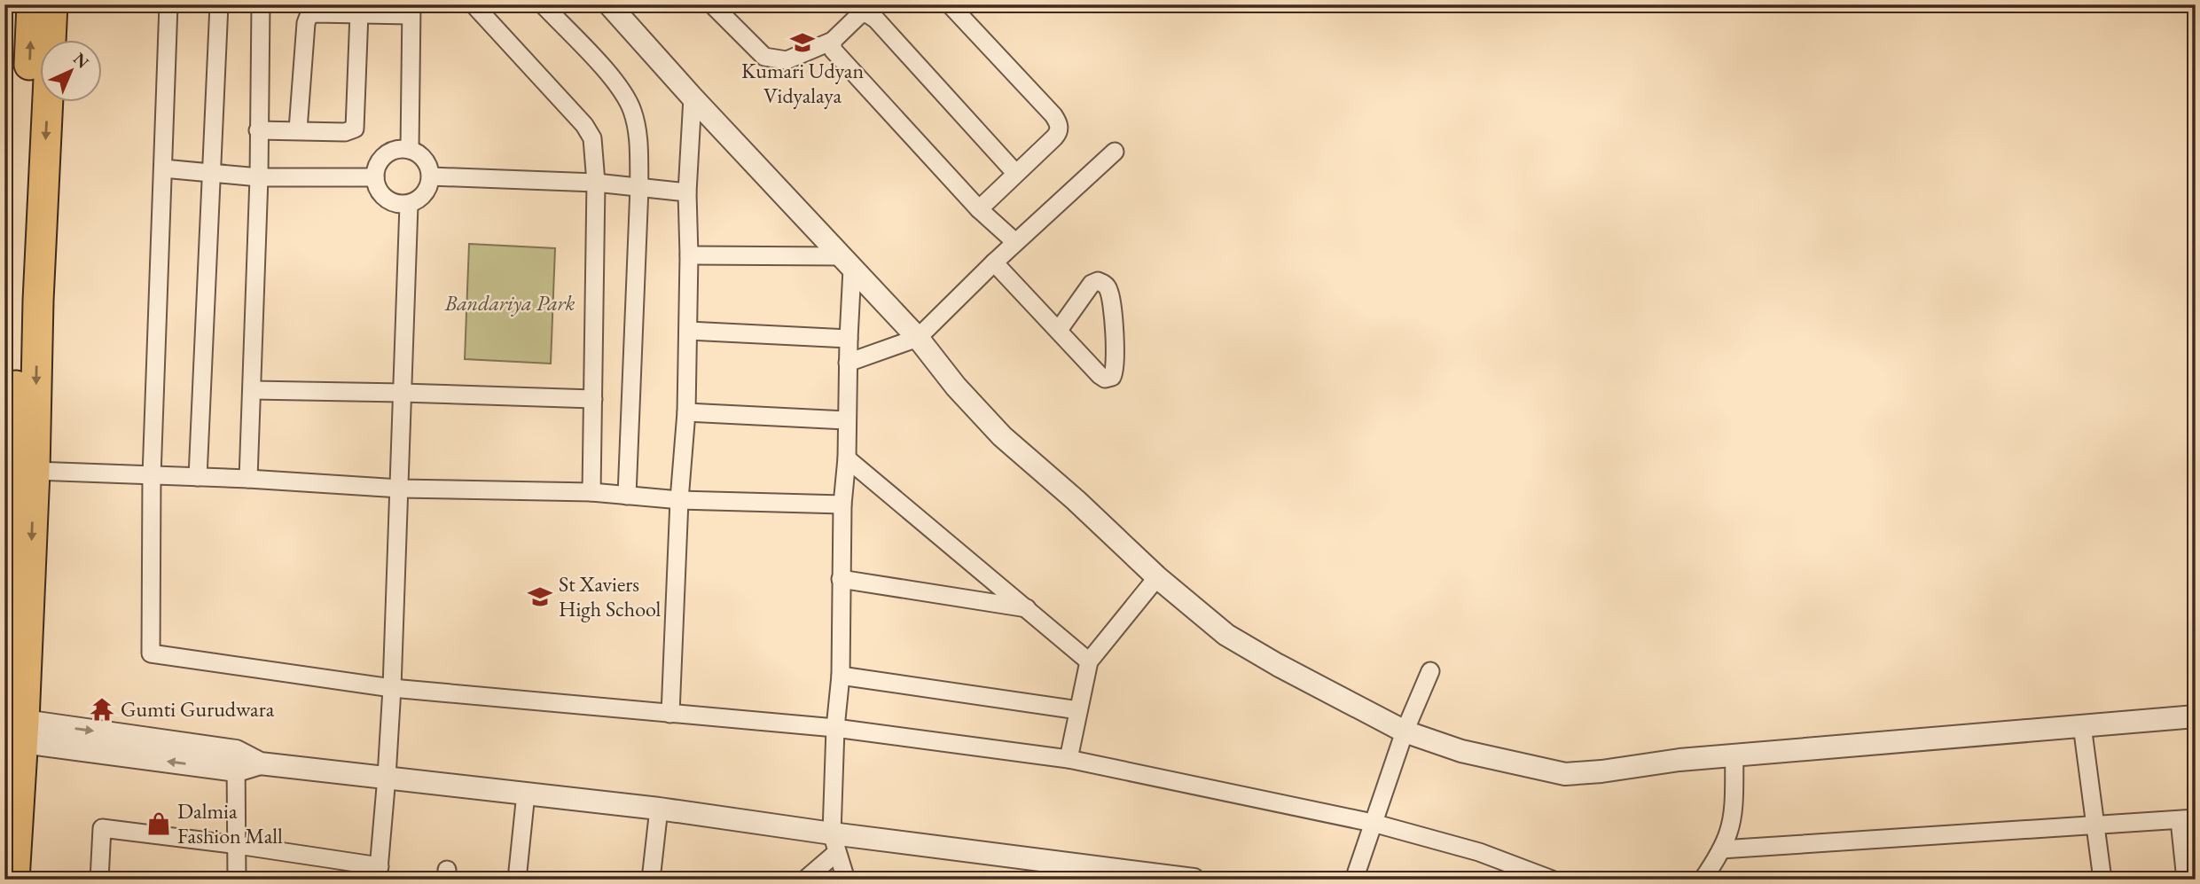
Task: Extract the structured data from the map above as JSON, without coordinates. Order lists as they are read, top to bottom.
{
  "parks": ["Bandariya Park"],
  "places": {
    "school or university": ["Kumari Udyan Vidyalaya", "St Xaviers High School"],
    "temple": ["Gumti Gurudwara"],
    "shop": ["Dalmia Fashion Mall"]
  },
  "north": "top right"
}
